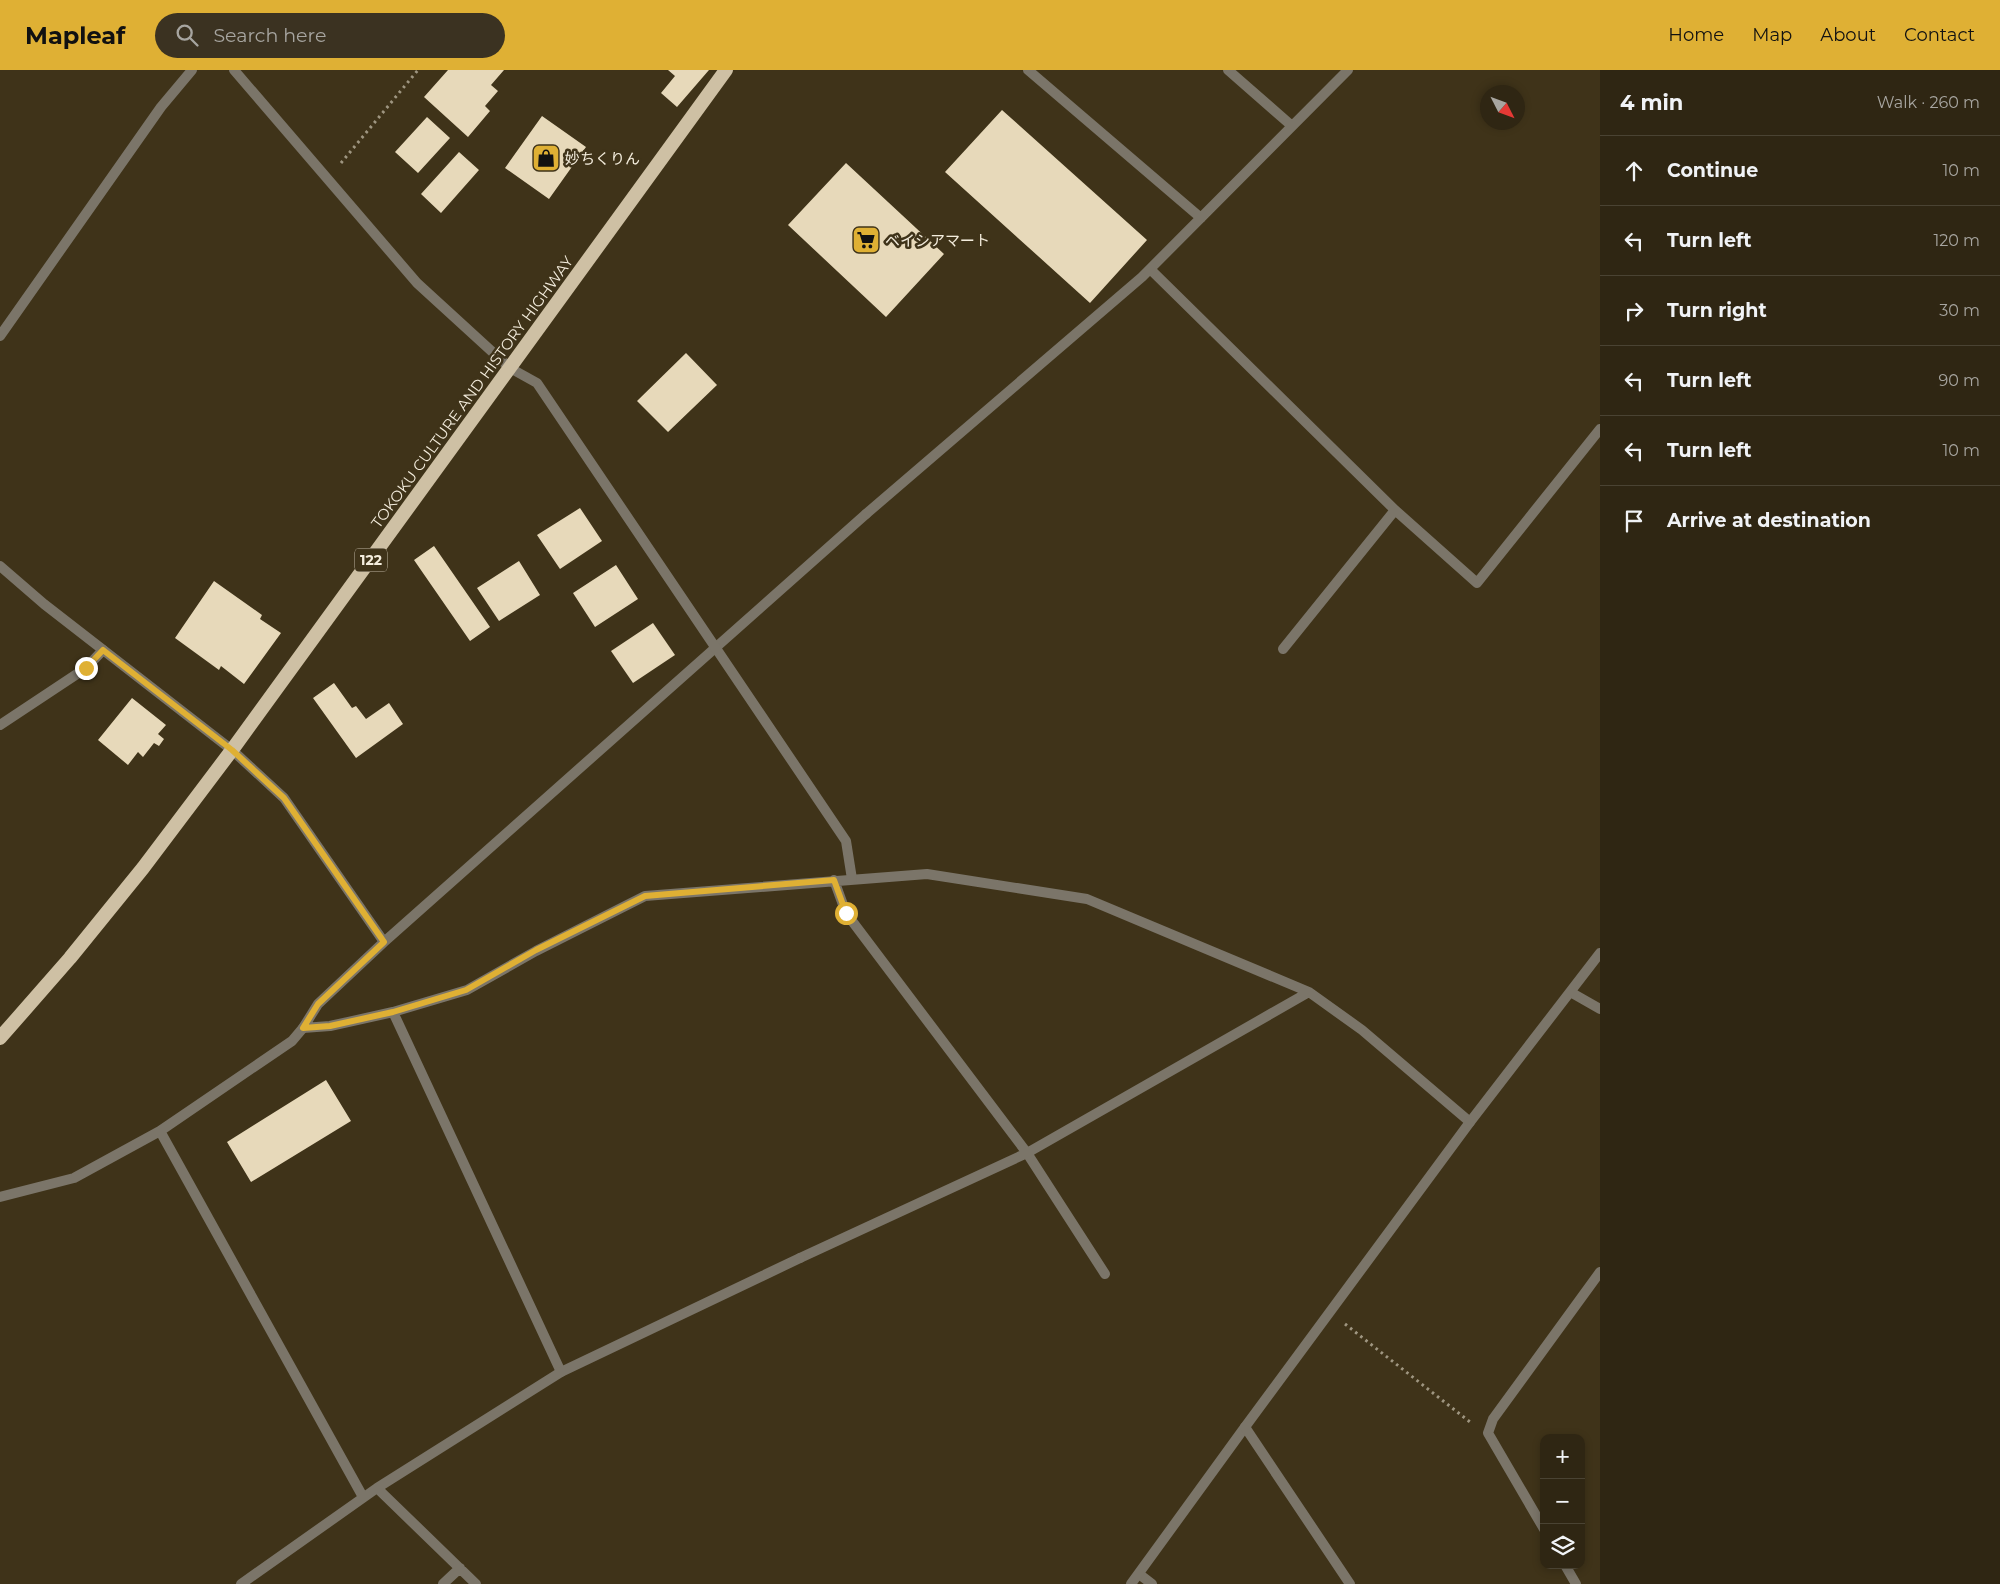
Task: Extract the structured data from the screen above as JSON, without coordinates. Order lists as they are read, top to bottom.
{
  "streets": {
    "highway": ["TOKOKU CULTURE AND HISTORY HIGHWAY", "122"]
  },
  "places": {
    "shop": ["妙ちくりん"],
    "supermarket": ["ベイシアマート"]
  },
  "north": "bottom right",
  "page": {
    "header": "Mapleaf",
    "search": "Search here",
    "nav": [
      "Home",
      "Map",
      "About",
      "Contact"
    ],
    "heading": ["4 min", "Walk · 260 m"],
    "list": [
      ["Continue", "10 m"],
      ["Turn left", "120 m"],
      ["Turn right", "30 m"],
      ["Turn left", "90 m"],
      ["Turn left", "10 m"],
      "Arrive at destination"
    ],
    "map_buttons": ["+", "−"]
  }
}
